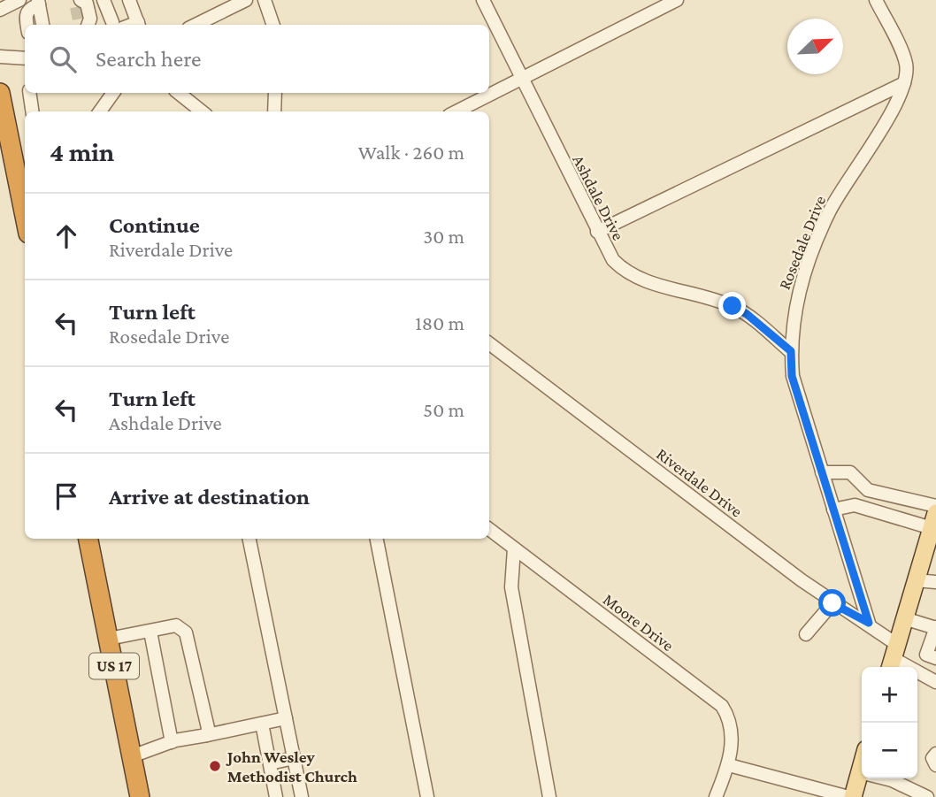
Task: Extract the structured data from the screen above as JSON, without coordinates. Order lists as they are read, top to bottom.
{
  "streets": {
    "highway": ["US 17"],
    "street": [
      "Ashdale Drive",
      "Rosedale Drive",
      "Riverdale Drive",
      "Moore Drive"
    ]
  },
  "crossings": [
    ["Ashdale Drive", "Rosedale Drive"],
    ["Rosedale Drive", "Riverdale Drive"]
  ],
  "places": ["John Wesley Methodist Church"],
  "north": "top right",
  "page": {
    "search": "Search here",
    "heading": ["4 min", "Walk · 260 m"],
    "list": [
      ["Continue", "Riverdale Drive", "30 m"],
      ["Turn left", "Rosedale Drive", "180 m"],
      ["Turn left", "Ashdale Drive", "50 m"],
      "Arrive at destination"
    ],
    "map_buttons": ["+", "−"]
  }
}
